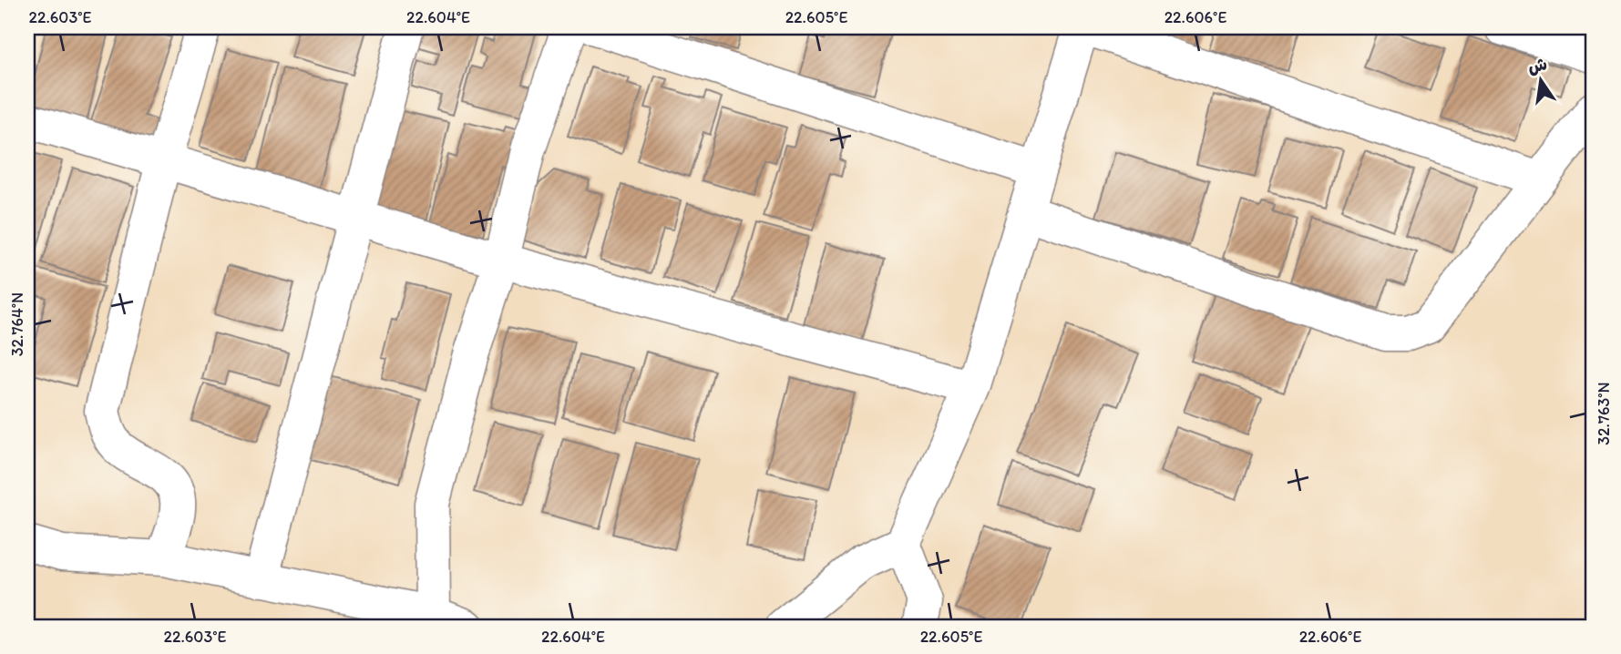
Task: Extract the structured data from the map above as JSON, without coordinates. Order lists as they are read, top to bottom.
{
  "north": "top",
  "coordinates": [
    "22.603°E",
    "22.604°E",
    "22.605°E",
    "22.606°E",
    "32.764°N",
    "32.763°N"
  ]
}
